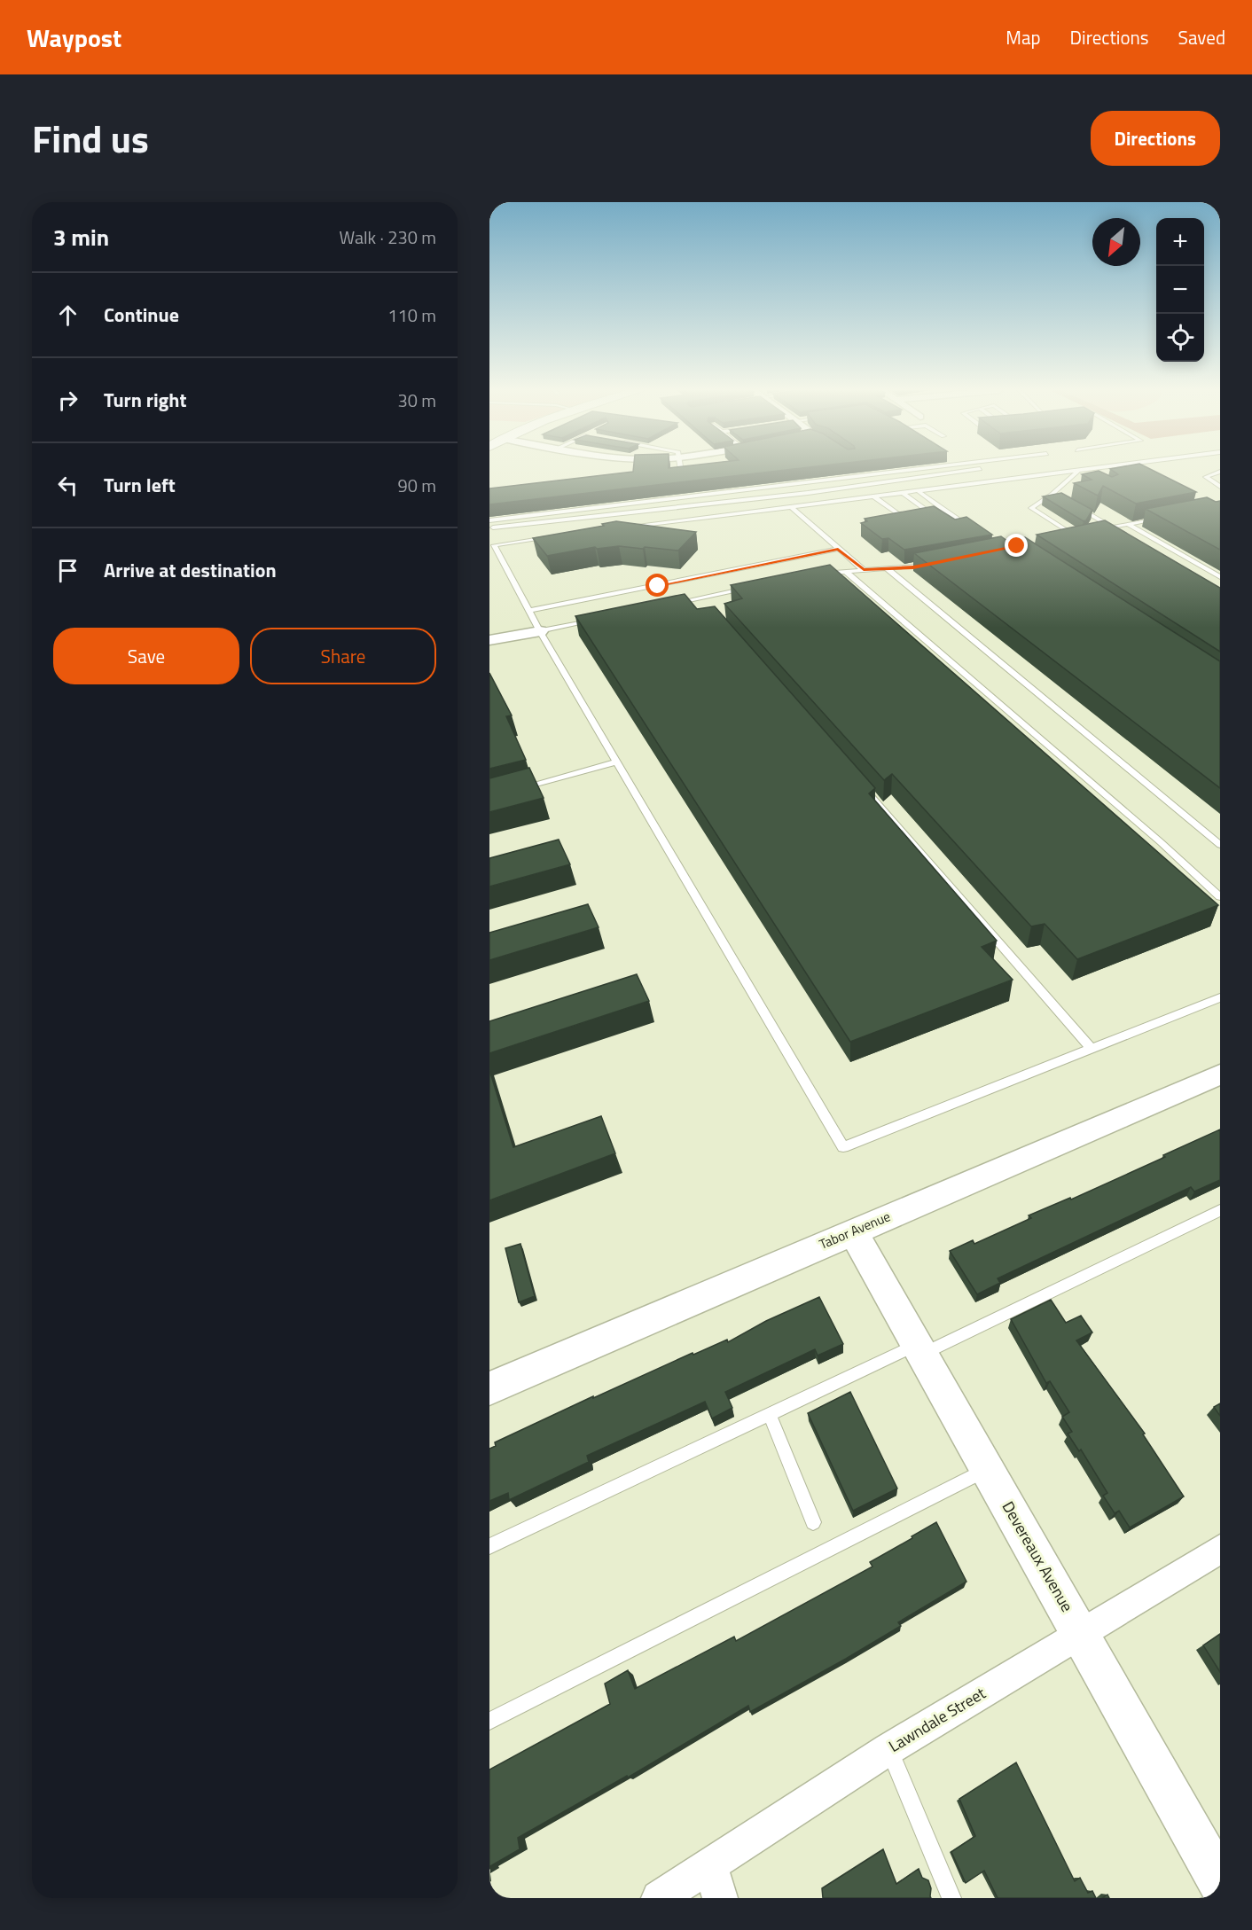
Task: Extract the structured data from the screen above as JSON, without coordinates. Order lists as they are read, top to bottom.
{
  "streets": {
    "street": ["Tabor Avenue", "Devereaux Avenue", "Lawndale Street"]
  },
  "crossings": [
    ["Tabor Avenue", "Devereaux Avenue"],
    ["Devereaux Avenue", "Lawndale Street"]
  ],
  "north": "bottom left",
  "page": {
    "header": "Waypost",
    "nav": ["Map", "Directions", "Saved"],
    "title": "Find us",
    "buttons": [
      "Directions",
      ["Save", "Share"]
    ],
    "heading": ["3 min", "Walk · 230 m"],
    "map_buttons": ["+", "−"],
    "list": [
      ["Continue", "110 m"],
      ["Turn right", "30 m"],
      ["Turn left", "90 m"],
      "Arrive at destination"
    ]
  }
}
